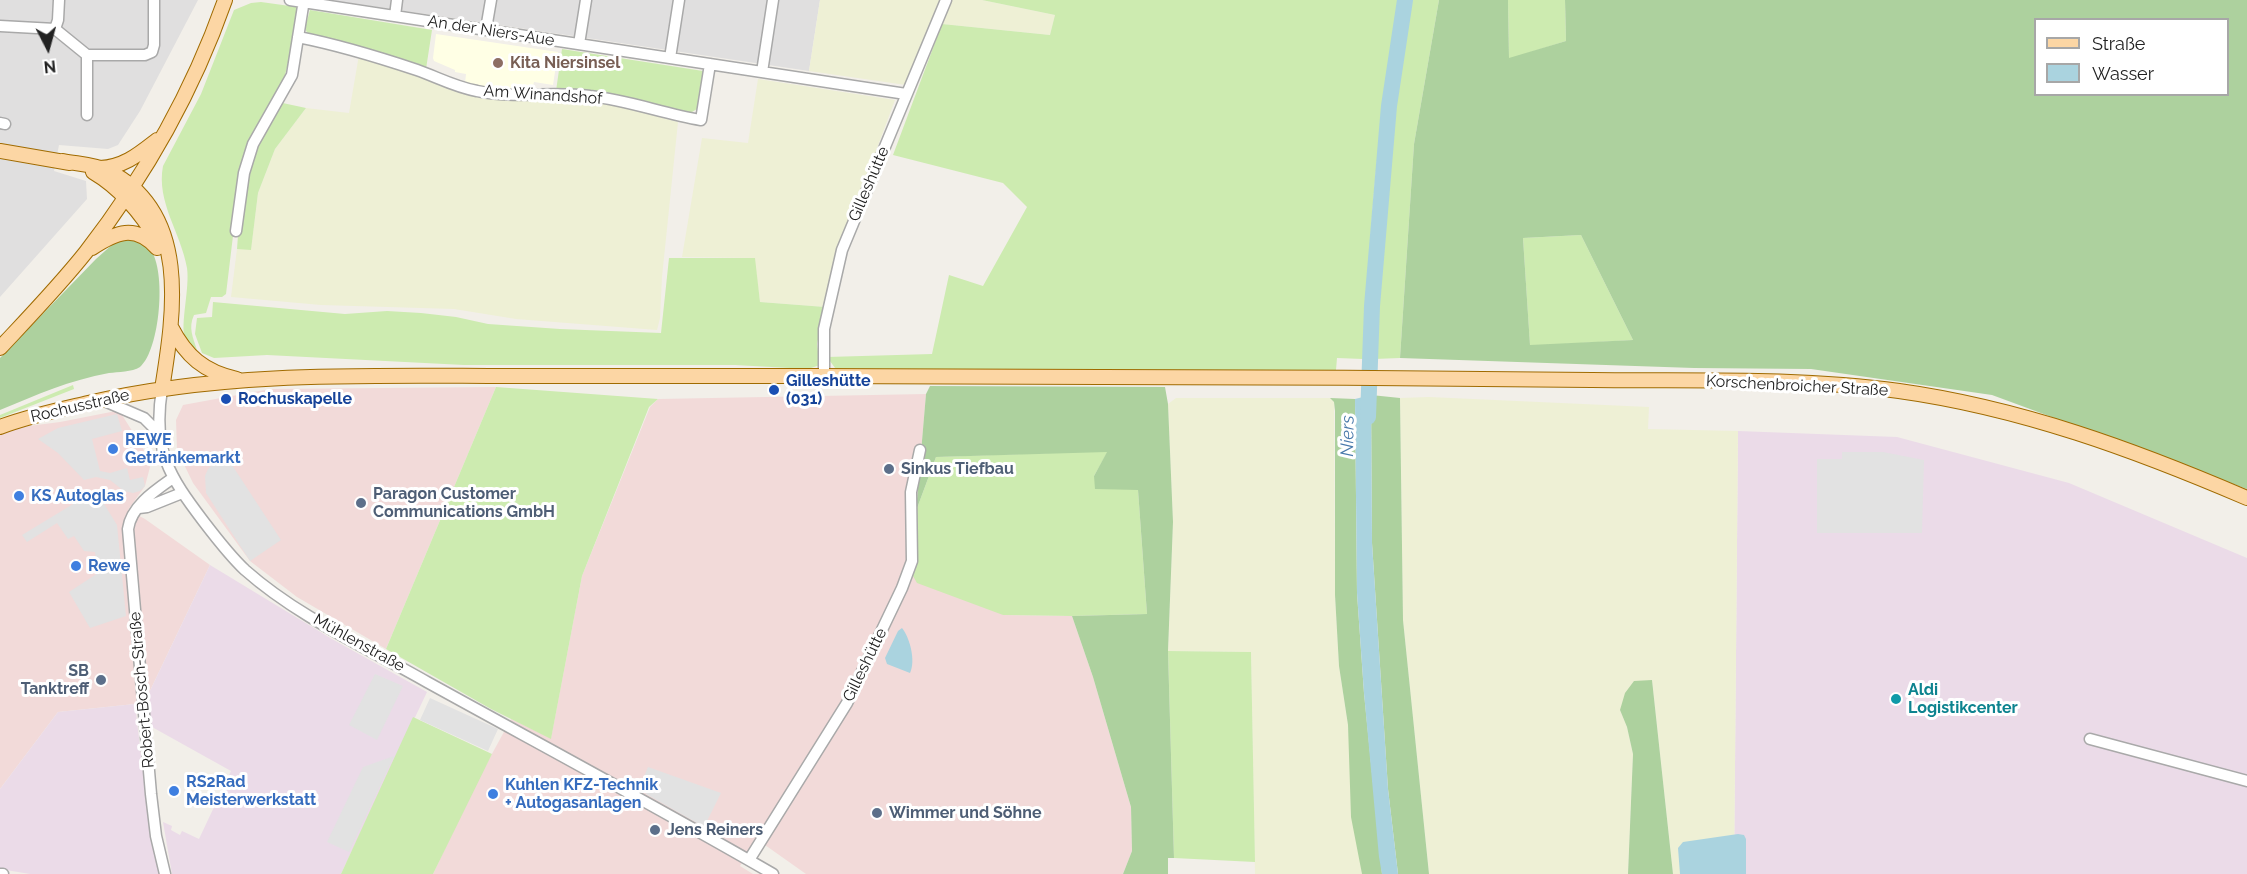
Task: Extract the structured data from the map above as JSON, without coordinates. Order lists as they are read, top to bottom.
{
  "streets": {
    "main road": ["Korschenbroicher Straße", "Rochusstraße", "Mühlenstraße"],
    "street": [
      "An der Niers-Aue",
      "Am Winandshof",
      "Gilleshütte",
      "Robert-Bosch-Straße"
    ]
  },
  "crossings": [
    ["An der Niers-Aue", "Am Winandshof"],
    ["An der Niers-Aue", "Gilleshütte"],
    ["Gilleshütte", "Korschenbroicher Straße"],
    ["Gilleshütte", "Mühlenstraße"],
    ["Korschenbroicher Straße", "Rochusstraße"],
    ["Rochusstraße", "Mühlenstraße"],
    ["Mühlenstraße", "Robert-Bosch-Straße"]
  ],
  "water": ["Niers"],
  "places": [
    "Kita Niersinsel",
    "Gilleshütte (031)",
    "Rochuskapelle",
    "REWE Getränkemarkt",
    "Sinkus Tiefbau",
    "KS Autoglas",
    "Paragon Customer Communications GmbH",
    "Rewe",
    "SB Tanktreff",
    "Aldi Logistikcenter",
    "RS2Rad Meisterwerkstatt",
    "Kuhlen KFZ-Technik + Autogasanlagen",
    "Wimmer und Söhne",
    "Jens Reiners"
  ],
  "legend": ["Straße", "Wasser"],
  "north": "bottom"
}
